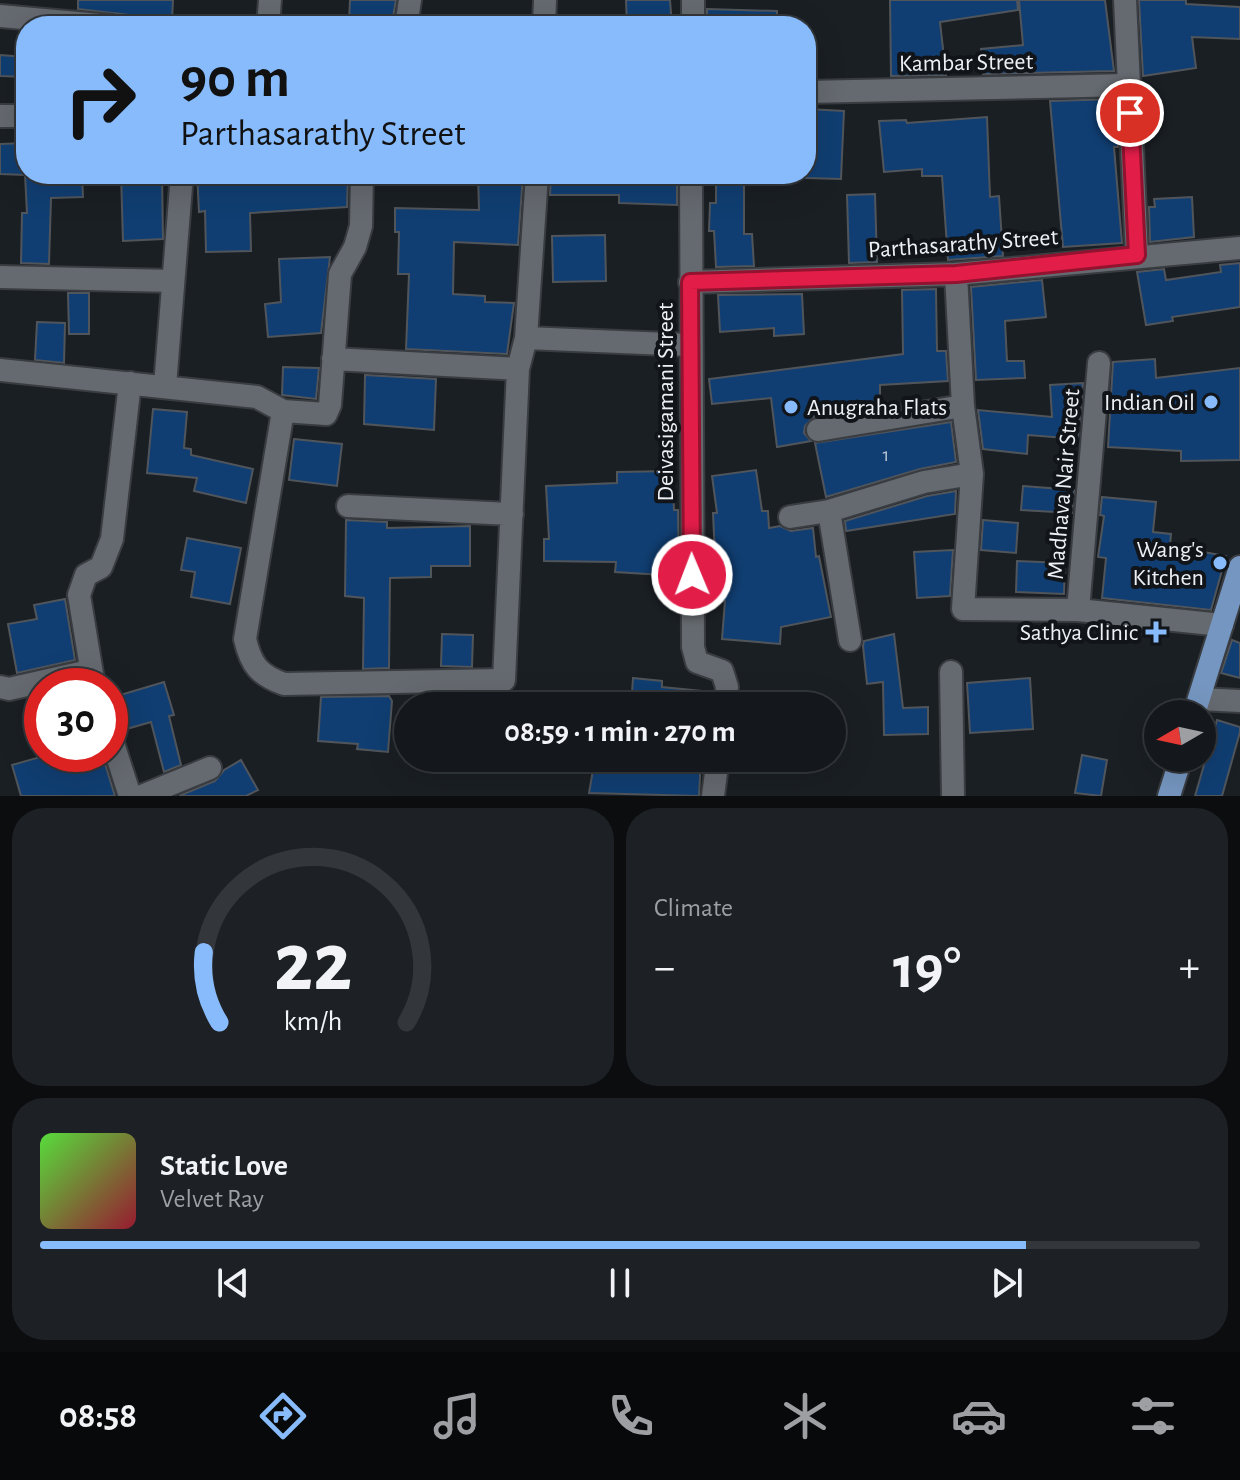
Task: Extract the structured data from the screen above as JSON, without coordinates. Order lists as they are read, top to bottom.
{
  "streets": {
    "street": [
      "Kambar Street",
      "Parthasarathy Street",
      "Deivasigamani Street",
      "Madhava Nair Street"
    ]
  },
  "crossings": [
    ["Parthasarathy Street", "Deivasigamani Street"]
  ],
  "places": {
    "other": ["Indian Oil", "Anugraha Flats", "Wang's Kitchen"],
    "health": ["Sathya Clinic"]
  },
  "house_numbers": ["1"],
  "north": "left",
  "page": {
    "turn": ["90 m", "Parthasarathy Street"],
    "limit": "30",
    "trip": "08:59 · 1 min · 270 m",
    "tile": "Climate",
    "heat": ["−", "19°", "+"],
    "song": ["Static Love", "Velvet Ray"],
    "tabs": "08:58",
    "gauge": ["22", "km/h"]
  }
}
